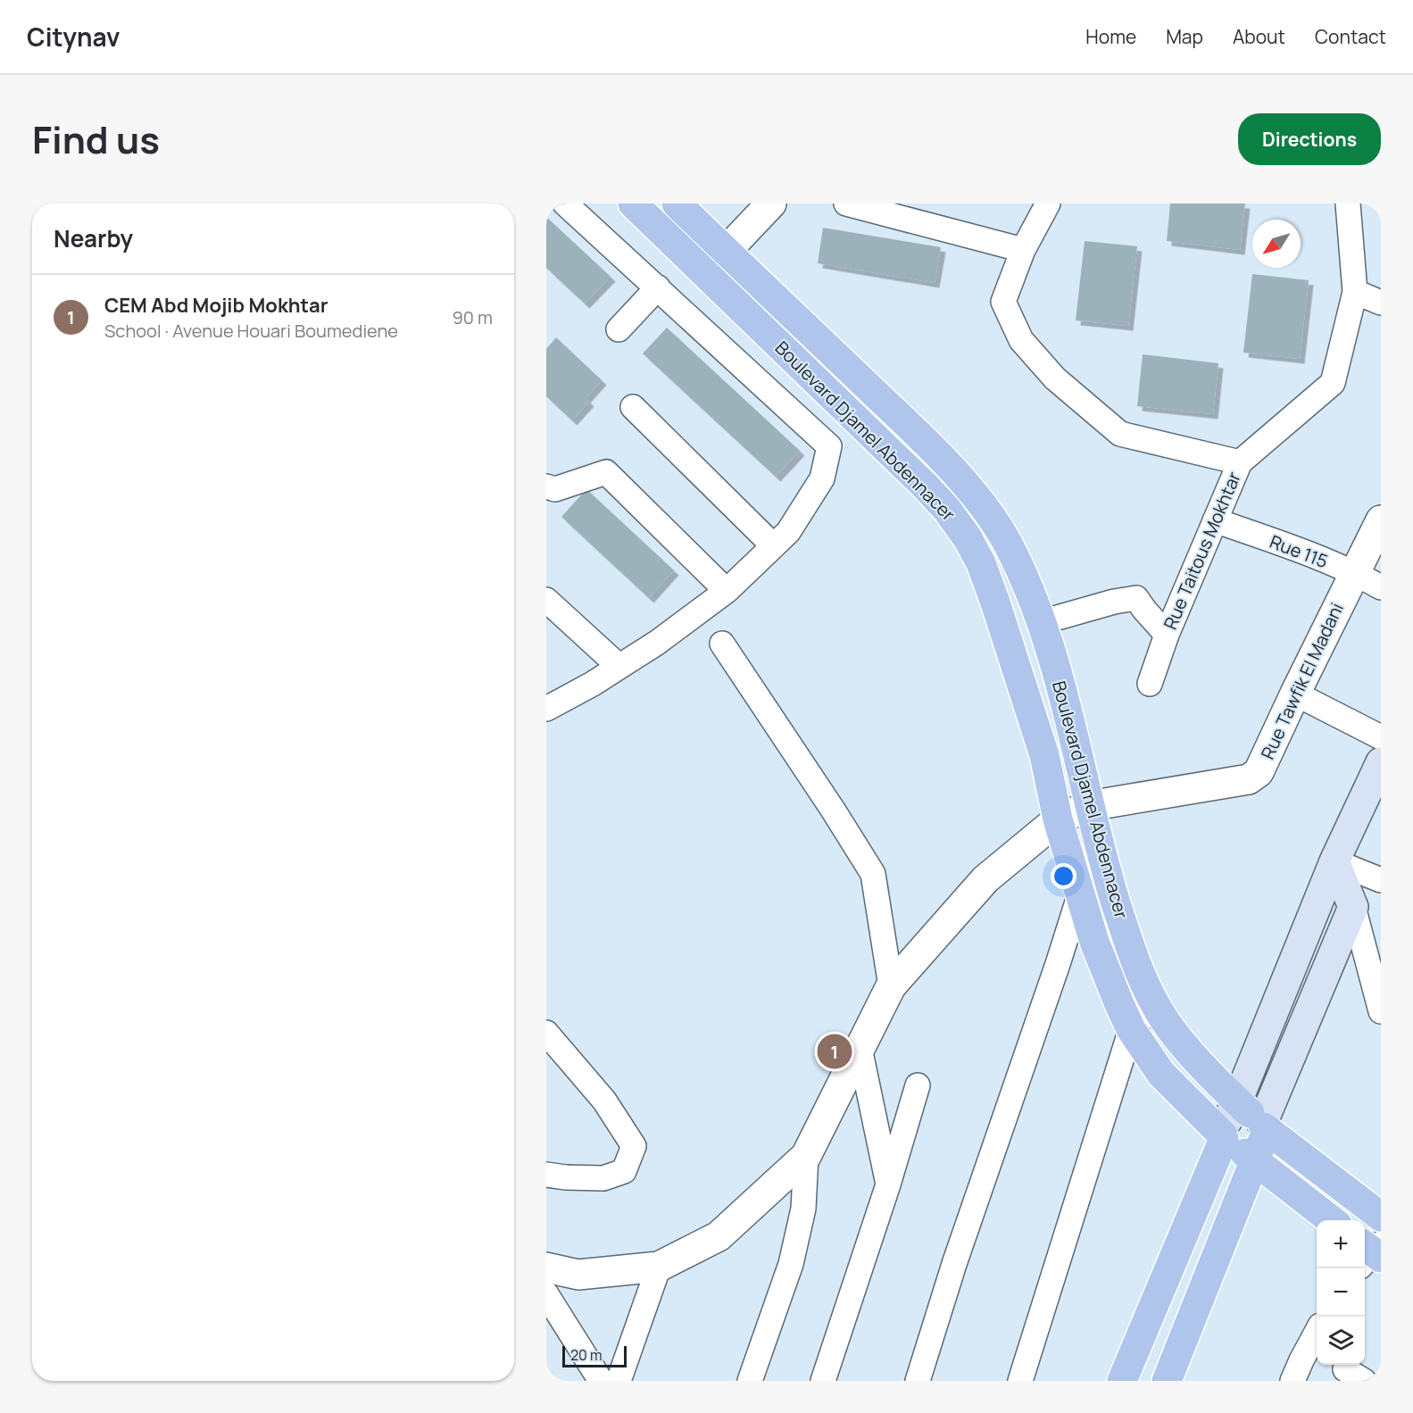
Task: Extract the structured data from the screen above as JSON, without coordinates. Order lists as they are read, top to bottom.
{
  "streets": {
    "main road": ["Boulevard Djamel Abdennacer"],
    "street": ["Rue Taitous Mokhtar", "Rue 115", "Rue Tawfik El Madani"]
  },
  "crossings": [
    ["Boulevard Djamel Abdennacer", "Rue Tawfik El Madani"],
    ["Rue Taitous Mokhtar", "Rue 115"],
    ["Rue 115", "Rue Tawfik El Madani"]
  ],
  "scale_bar": "20 m",
  "north": "bottom left",
  "page": {
    "header": "Citynav",
    "nav": [
      "Home",
      "Map",
      "About",
      "Contact"
    ],
    "title": "Find us",
    "buttons": "Directions",
    "heading": "Nearby",
    "list": [
      {
        "mark": "1",
        "name": "CEM Abd Mojib Mokhtar",
        "note": "School · Avenue Houari Boumediene",
        "value": "90 m"
      }
    ],
    "pins": "1",
    "map_buttons": ["+", "−"],
    "scale": "20 m"
  }
}
